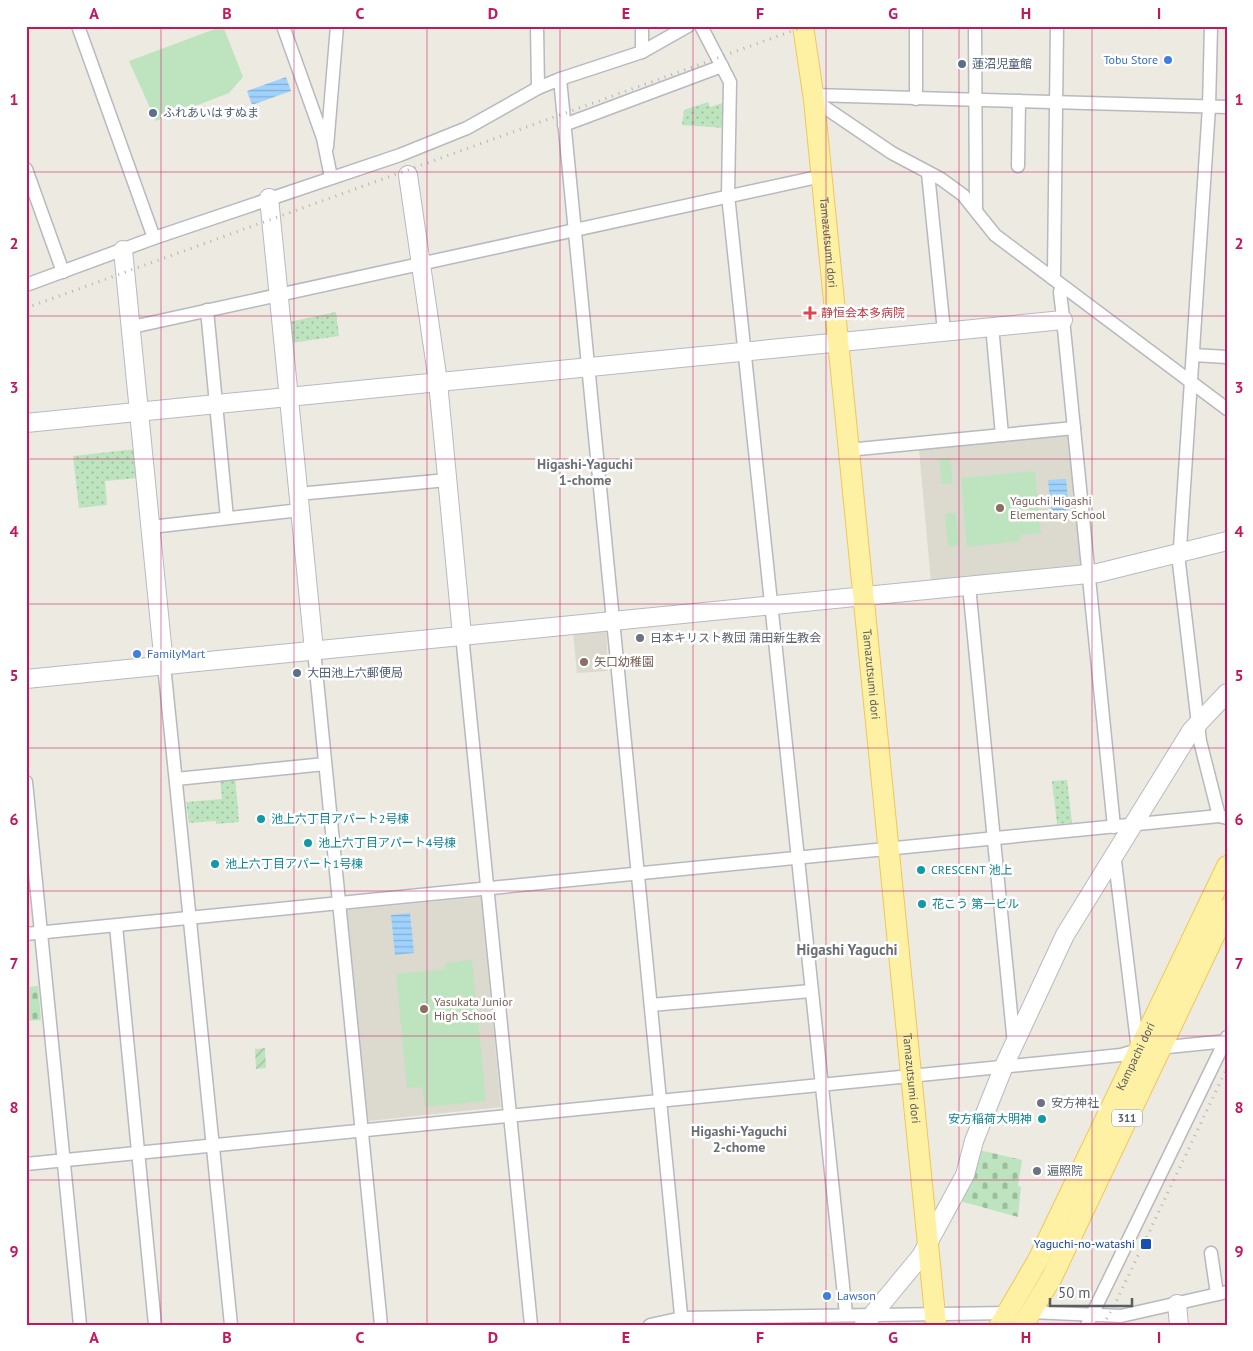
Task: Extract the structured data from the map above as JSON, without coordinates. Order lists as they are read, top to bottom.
{
  "streets": {
    "main road": ["Tamazutsumi dori", "Kampachi dori", "311"]
  },
  "districts": ["Higashi-Yaguchi 1-chome", "Higashi Yaguchi", "Higashi-Yaguchi 2-chome"],
  "places": {
    "other": [
      "Tobu Store",
      "蓮沼児童館",
      "ふれあいはすぬま",
      "Yaguchi Higashi Elementary School",
      "日本キリスト教団 蒲田新生教会",
      "FamilyMart",
      "矢口幼稚園",
      "大田池上六郵便局",
      "池上六丁目アパート2号棟",
      "池上六丁目アパート4号棟",
      "池上六丁目アパート1号棟",
      "CRESCENT 池上",
      "花こう 第一ビル",
      "Yasukata Junior High School",
      "安方神社",
      "安方稲荷大明神",
      "遍照院",
      "Lawson"
    ],
    "health": ["静恒会本多病院"],
    "transit": ["Yaguchi-no-watashi"]
  },
  "scale_bar": "50 m",
  "grid": {
    "columns": [
      "A",
      "B",
      "C",
      "D",
      "E",
      "F",
      "G",
      "H",
      "I"
    ],
    "rows": [
      "1",
      "2",
      "3",
      "4",
      "5",
      "6",
      "7",
      "8",
      "9"
    ]
  }
}
